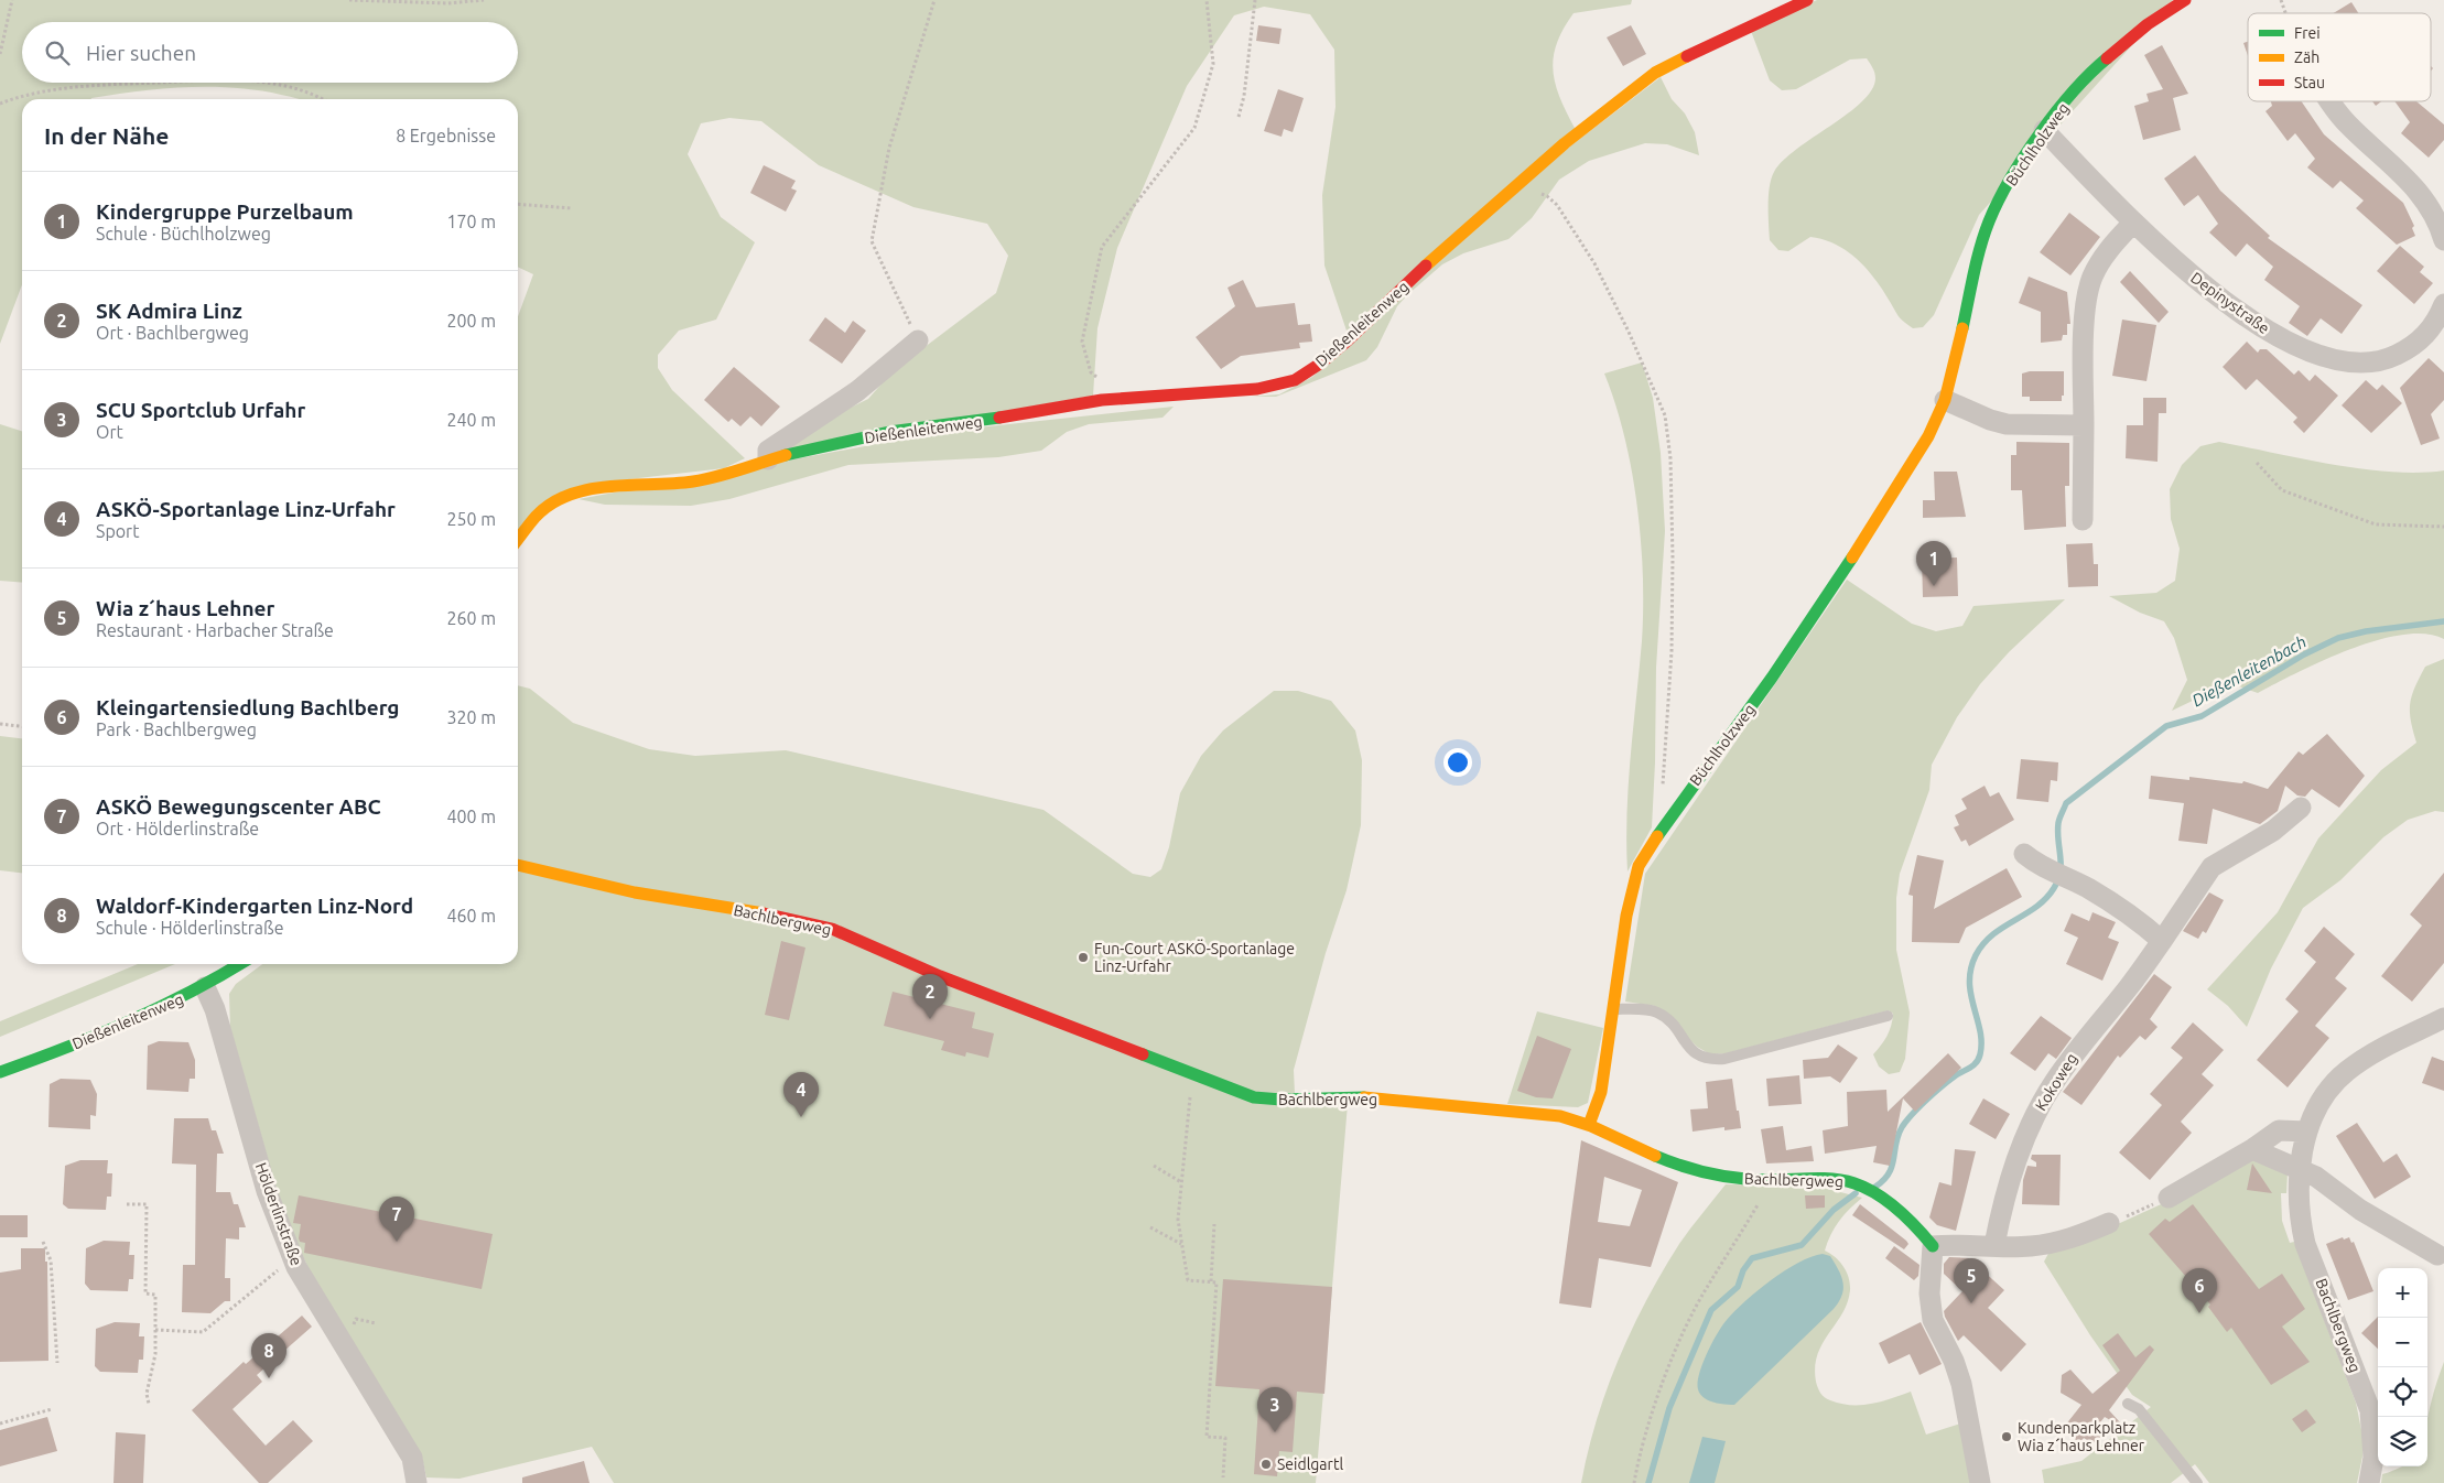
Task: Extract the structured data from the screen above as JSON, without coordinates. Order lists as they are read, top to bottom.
{
  "streets": {
    "street": [
      "Büchlholzweg",
      "Depinystraße",
      "Dießenleitenweg",
      "Bachlbergweg",
      "Kokoweg",
      "Hölderlinstraße"
    ]
  },
  "crossings": [
    ["Büchlholzweg", "Depinystraße"],
    ["Büchlholzweg", "Bachlbergweg"],
    ["Dießenleitenweg", "Hölderlinstraße"]
  ],
  "water": ["Dießenleitenbach"],
  "places": ["Fun-Court ASKÖ-Sportanlage Linz-Urfahr", "Kundenparkplatz Wia z´haus Lehner", "Seidlgartl"],
  "legend": ["Frei", "Zäh", "Stau"],
  "page": {
    "search": "Hier suchen",
    "heading": ["In der Nähe", "8 Ergebnisse"],
    "list": [
      {
        "mark": "1",
        "name": "Kindergruppe Purzelbaum",
        "note": "Schule · Büchlholzweg",
        "value": "170 m"
      },
      {
        "mark": "2",
        "name": "SK Admira Linz",
        "note": "Ort · Bachlbergweg",
        "value": "200 m"
      },
      {
        "mark": "3",
        "name": "SCU Sportclub Urfahr",
        "note": "Ort",
        "value": "240 m"
      },
      {
        "mark": "4",
        "name": "ASKÖ-Sportanlage Linz-Urfahr",
        "note": "Sport",
        "value": "250 m"
      },
      {
        "mark": "5",
        "name": "Wia z´haus Lehner",
        "note": "Restaurant · Harbacher Straße",
        "value": "260 m"
      },
      {
        "mark": "6",
        "name": "Kleingartensiedlung Bachlberg",
        "note": "Park · Bachlbergweg",
        "value": "320 m"
      },
      {
        "mark": "7",
        "name": "ASKÖ Bewegungscenter ABC",
        "note": "Ort · Hölderlinstraße",
        "value": "400 m"
      },
      {
        "mark": "8",
        "name": "Waldorf-Kindergarten Linz-Nord",
        "note": "Schule · Hölderlinstraße",
        "value": "460 m"
      }
    ],
    "pins": [
      "1",
      "2",
      "4",
      "7",
      "5",
      "6",
      "8",
      "3"
    ],
    "map_buttons": ["+", "−"]
  }
}
